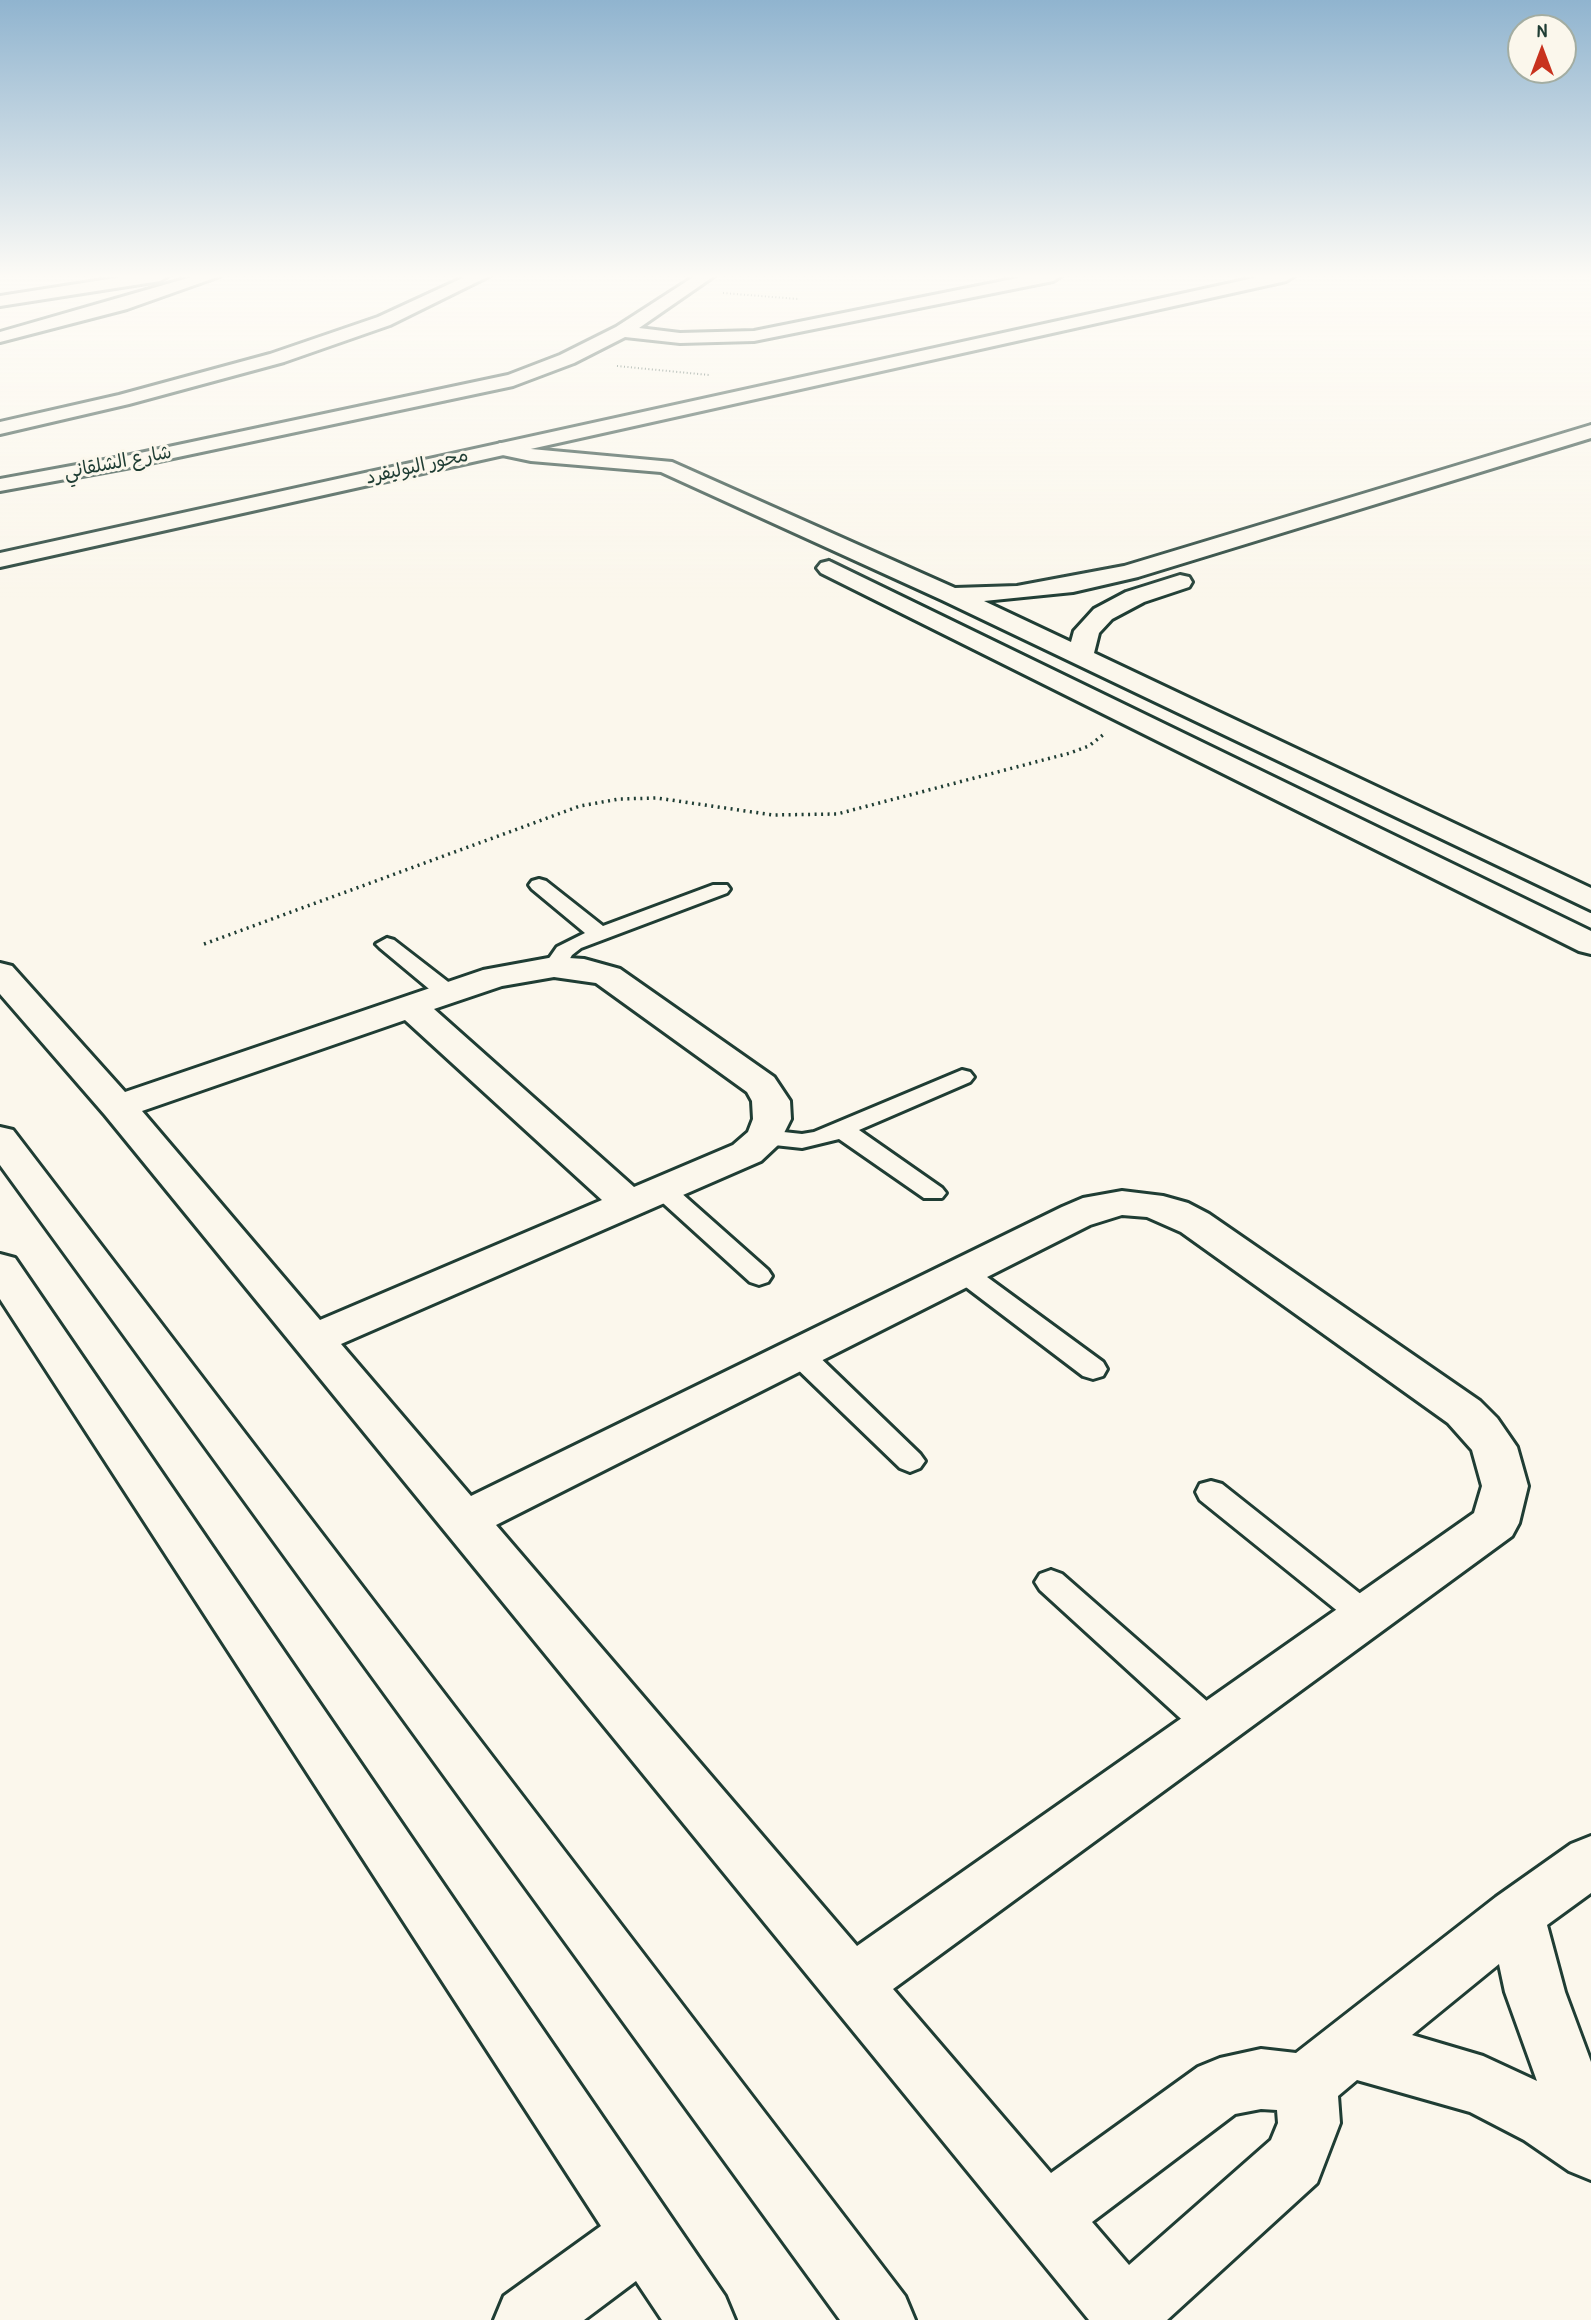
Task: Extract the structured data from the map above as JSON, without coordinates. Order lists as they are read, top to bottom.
{
  "streets": {
    "street": ["شارع الشلقاني", "محور البوليفرد"]
  },
  "north": "top"
}
